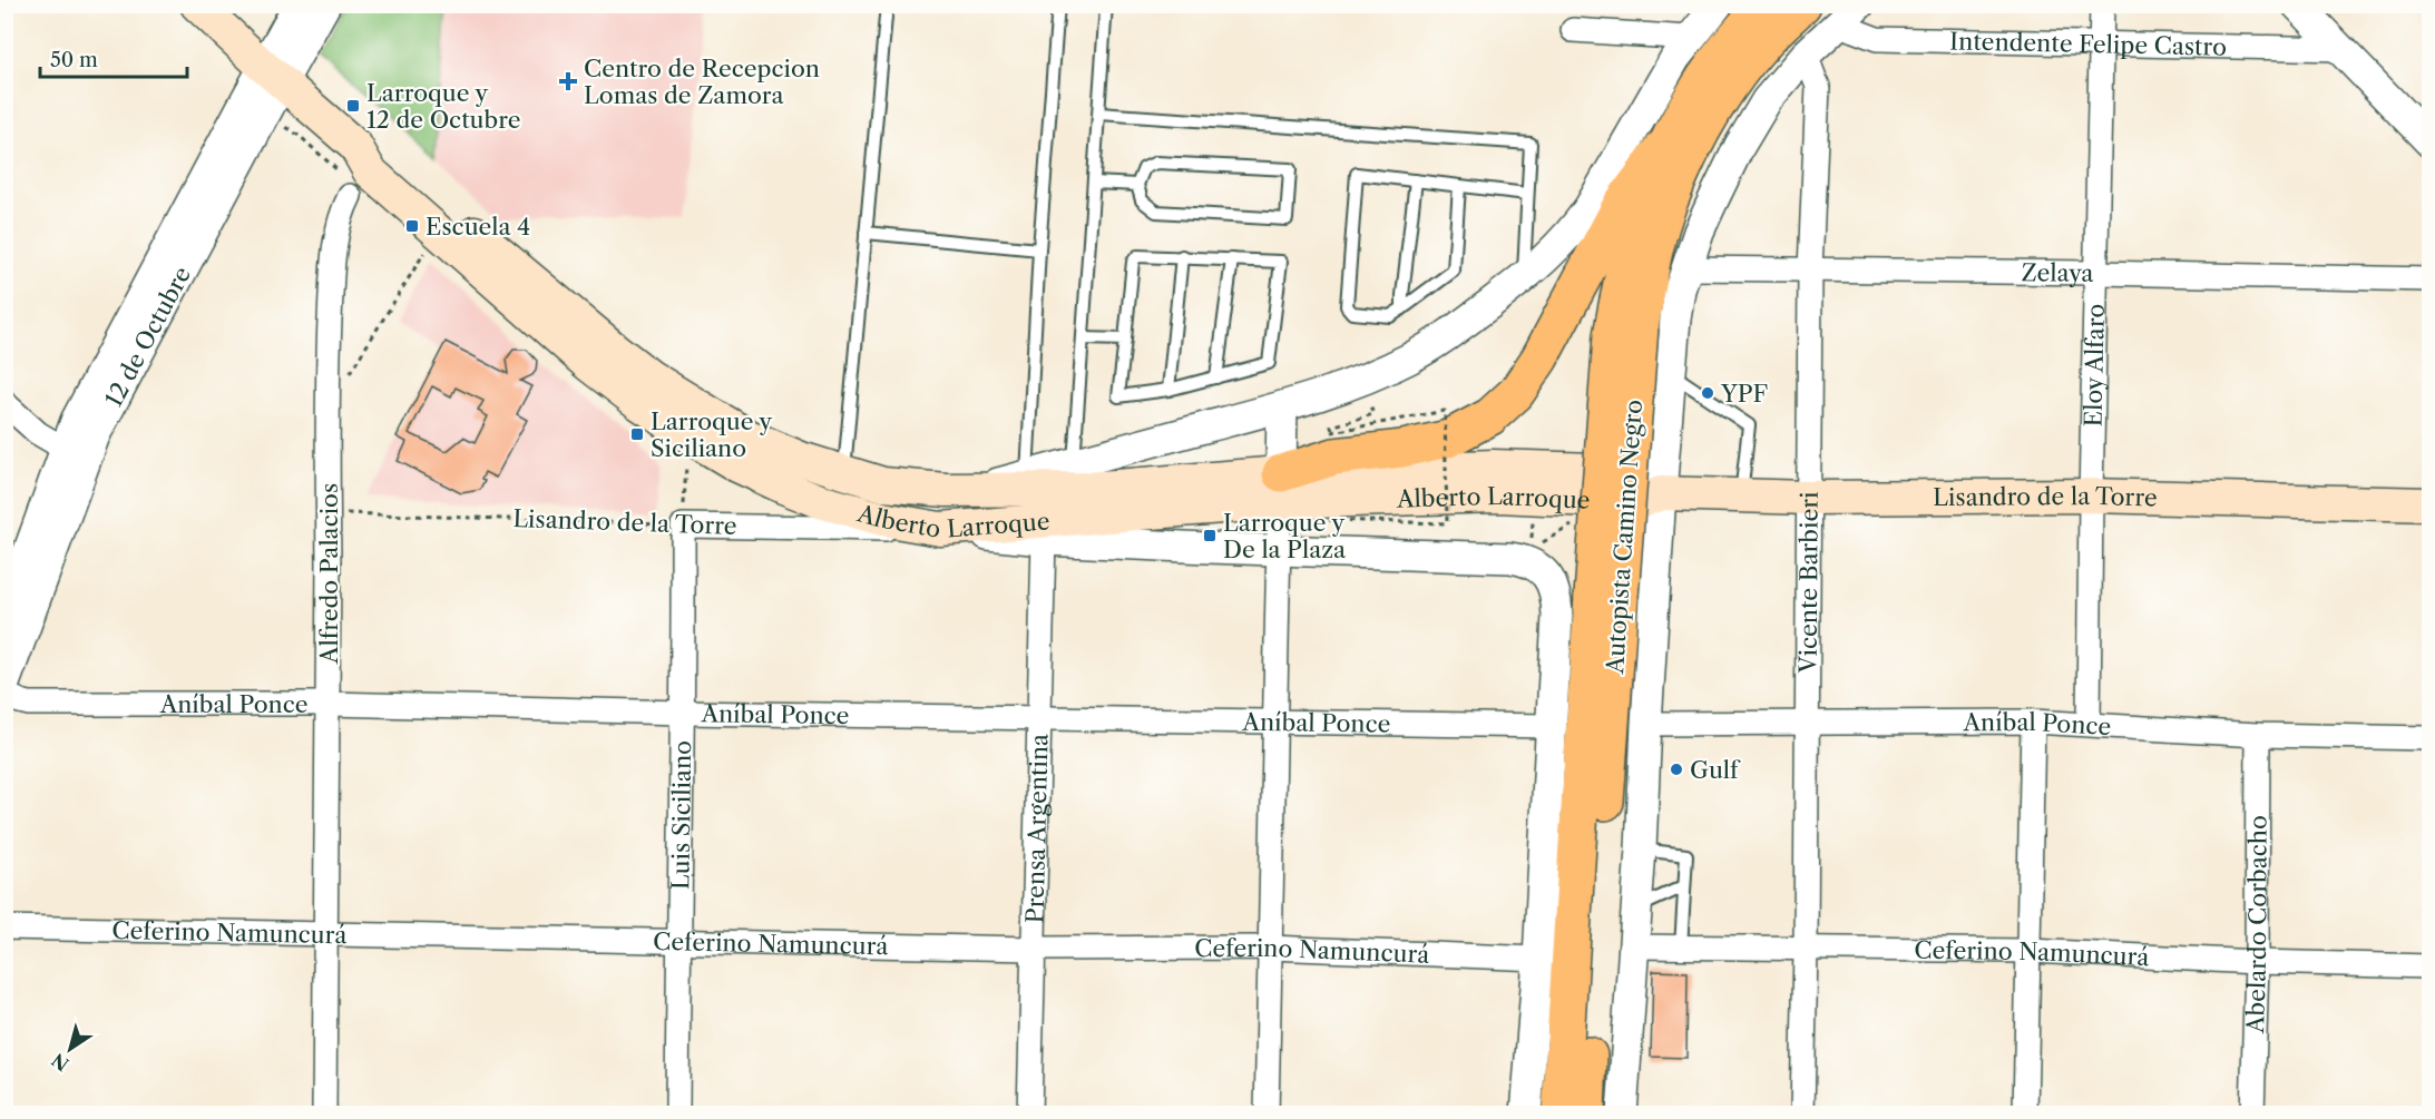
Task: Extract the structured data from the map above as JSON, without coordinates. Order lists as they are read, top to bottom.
{
  "streets": {
    "highway": ["Autopista Camino Negro"],
    "main road": ["Lisandro de la Torre", "Alberto Larroque"],
    "street": [
      "Intendente Felipe Castro",
      "Zelaya",
      "12 de Octubre",
      "Eloy Alfaro",
      "Alfredo Palacios",
      "Vicente Barbieri",
      "Aníbal Ponce",
      "Luis Siciliano",
      "Prensa Argentina",
      "Abelardo Corbacho",
      "Ceferino Namuncurá"
    ]
  },
  "crossings": [
    ["Intendente Felipe Castro", "Eloy Alfaro"],
    ["Zelaya", "Eloy Alfaro"],
    ["Zelaya", "Vicente Barbieri"],
    ["12 de Octubre", "Alberto Larroque"],
    ["Eloy Alfaro", "Lisandro de la Torre"],
    ["Eloy Alfaro", "Aníbal Ponce"],
    ["Lisandro de la Torre", "Alberto Larroque"],
    ["Lisandro de la Torre", "Alfredo Palacios"],
    ["Lisandro de la Torre", "Vicente Barbieri"],
    ["Lisandro de la Torre", "Luis Siciliano"],
    ["Lisandro de la Torre", "Prensa Argentina"],
    ["Alfredo Palacios", "Aníbal Ponce"],
    ["Alfredo Palacios", "Ceferino Namuncurá"],
    ["Vicente Barbieri", "Aníbal Ponce"],
    ["Vicente Barbieri", "Ceferino Namuncurá"],
    ["Aníbal Ponce", "Luis Siciliano"],
    ["Aníbal Ponce", "Prensa Argentina"],
    ["Aníbal Ponce", "Abelardo Corbacho"],
    ["Luis Siciliano", "Ceferino Namuncurá"],
    ["Prensa Argentina", "Ceferino Namuncurá"],
    ["Abelardo Corbacho", "Ceferino Namuncurá"]
  ],
  "places": {
    "health": ["Centro de Recepcion Lomas de Zamora"],
    "transit": [
      "Larroque y 12 de Octubre",
      "Escuela 4",
      "Larroque y Siciliano",
      "Larroque y De la Plaza"
    ],
    "other": ["YPF", "Gulf"]
  },
  "scale_bar": "50 m",
  "north": "bottom left"
}
